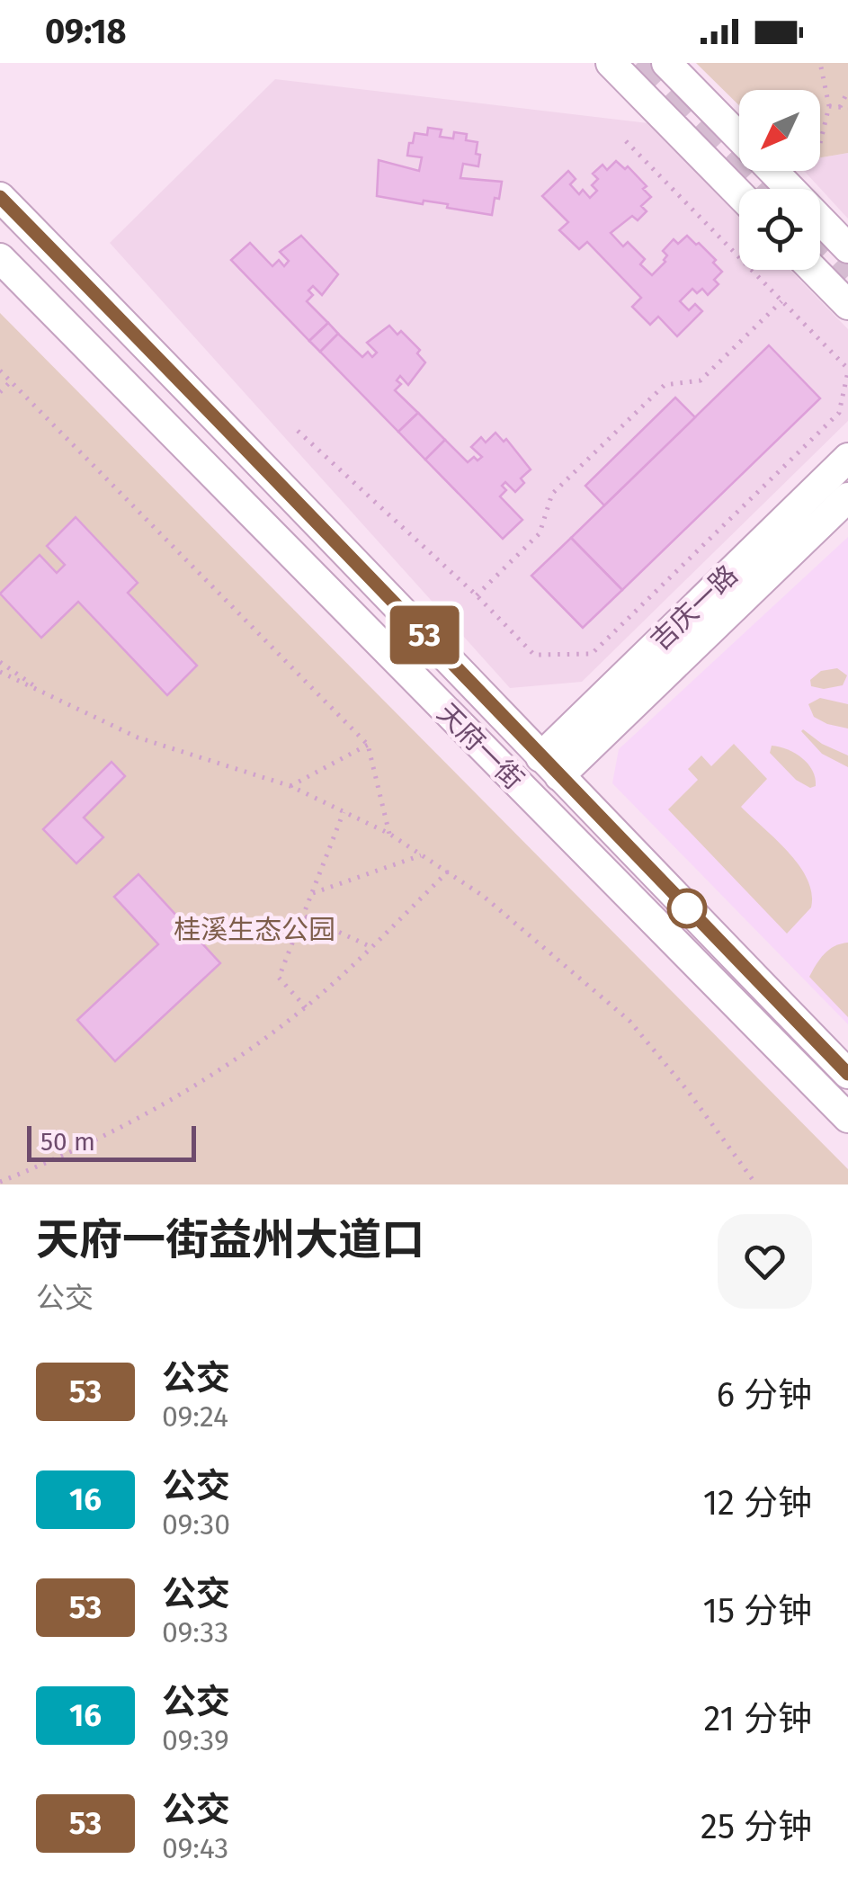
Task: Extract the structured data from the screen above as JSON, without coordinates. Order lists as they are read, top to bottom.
{
  "streets": {
    "main road": ["吉庆一路", "天府一街"]
  },
  "crossings": [
    ["吉庆一路", "天府一街"]
  ],
  "parks": ["桂溪生态公园"],
  "lines": ["bus line 53"],
  "scale_bar": "50 m",
  "north": "bottom left",
  "page": {
    "status": "09:18",
    "on_map": "53",
    "scale": "50 m",
    "heading": ["天府一街益州大道口", "公交"],
    "list": [
      {
        "mark": "53",
        "name": "公交",
        "note": "09:24",
        "value": "6 分钟"
      },
      {
        "mark": "16",
        "name": "公交",
        "note": "09:30",
        "value": "12 分钟"
      },
      {
        "mark": "53",
        "name": "公交",
        "note": "09:33",
        "value": "15 分钟"
      },
      {
        "mark": "16",
        "name": "公交",
        "note": "09:39",
        "value": "21 分钟"
      },
      {
        "mark": "53",
        "name": "公交",
        "note": "09:43",
        "value": "25 分钟"
      }
    ]
  }
}
